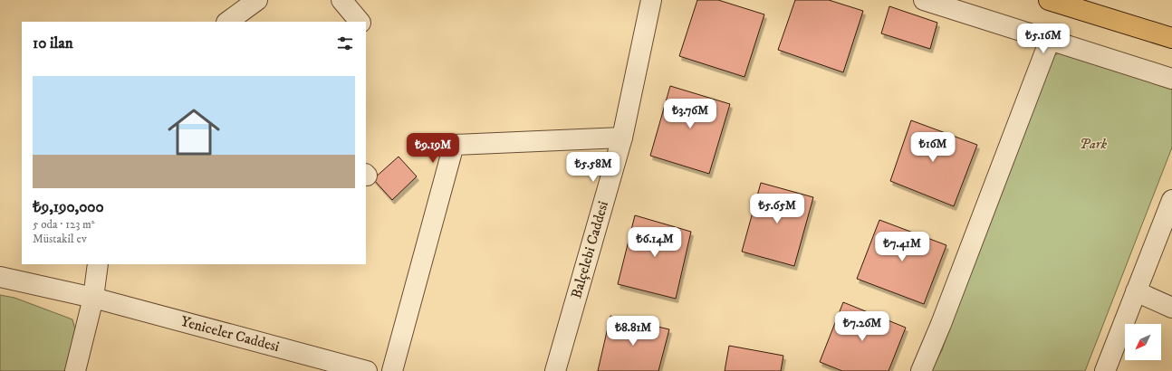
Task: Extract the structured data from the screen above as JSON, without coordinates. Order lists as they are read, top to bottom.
{
  "streets": {
    "street": ["Balçelebi Caddesi", "Yeniceler Caddesi"]
  },
  "parks": ["Park"],
  "north": "bottom left",
  "page": {
    "heading": "10 ilan",
    "price": [
      "₺5.16M",
      "₺3.76M",
      "₺16M",
      "₺9.19M",
      "₺5.58M",
      "₺5.65M",
      "₺6.14M",
      "₺7.41M",
      "₺7.26M",
      "₺8.81M"
    ],
    "list": [
      {
        "name": "₺9,190,000",
        "note": "5 oda · 123 m² · Müstakil ev"
      }
    ]
  }
}
